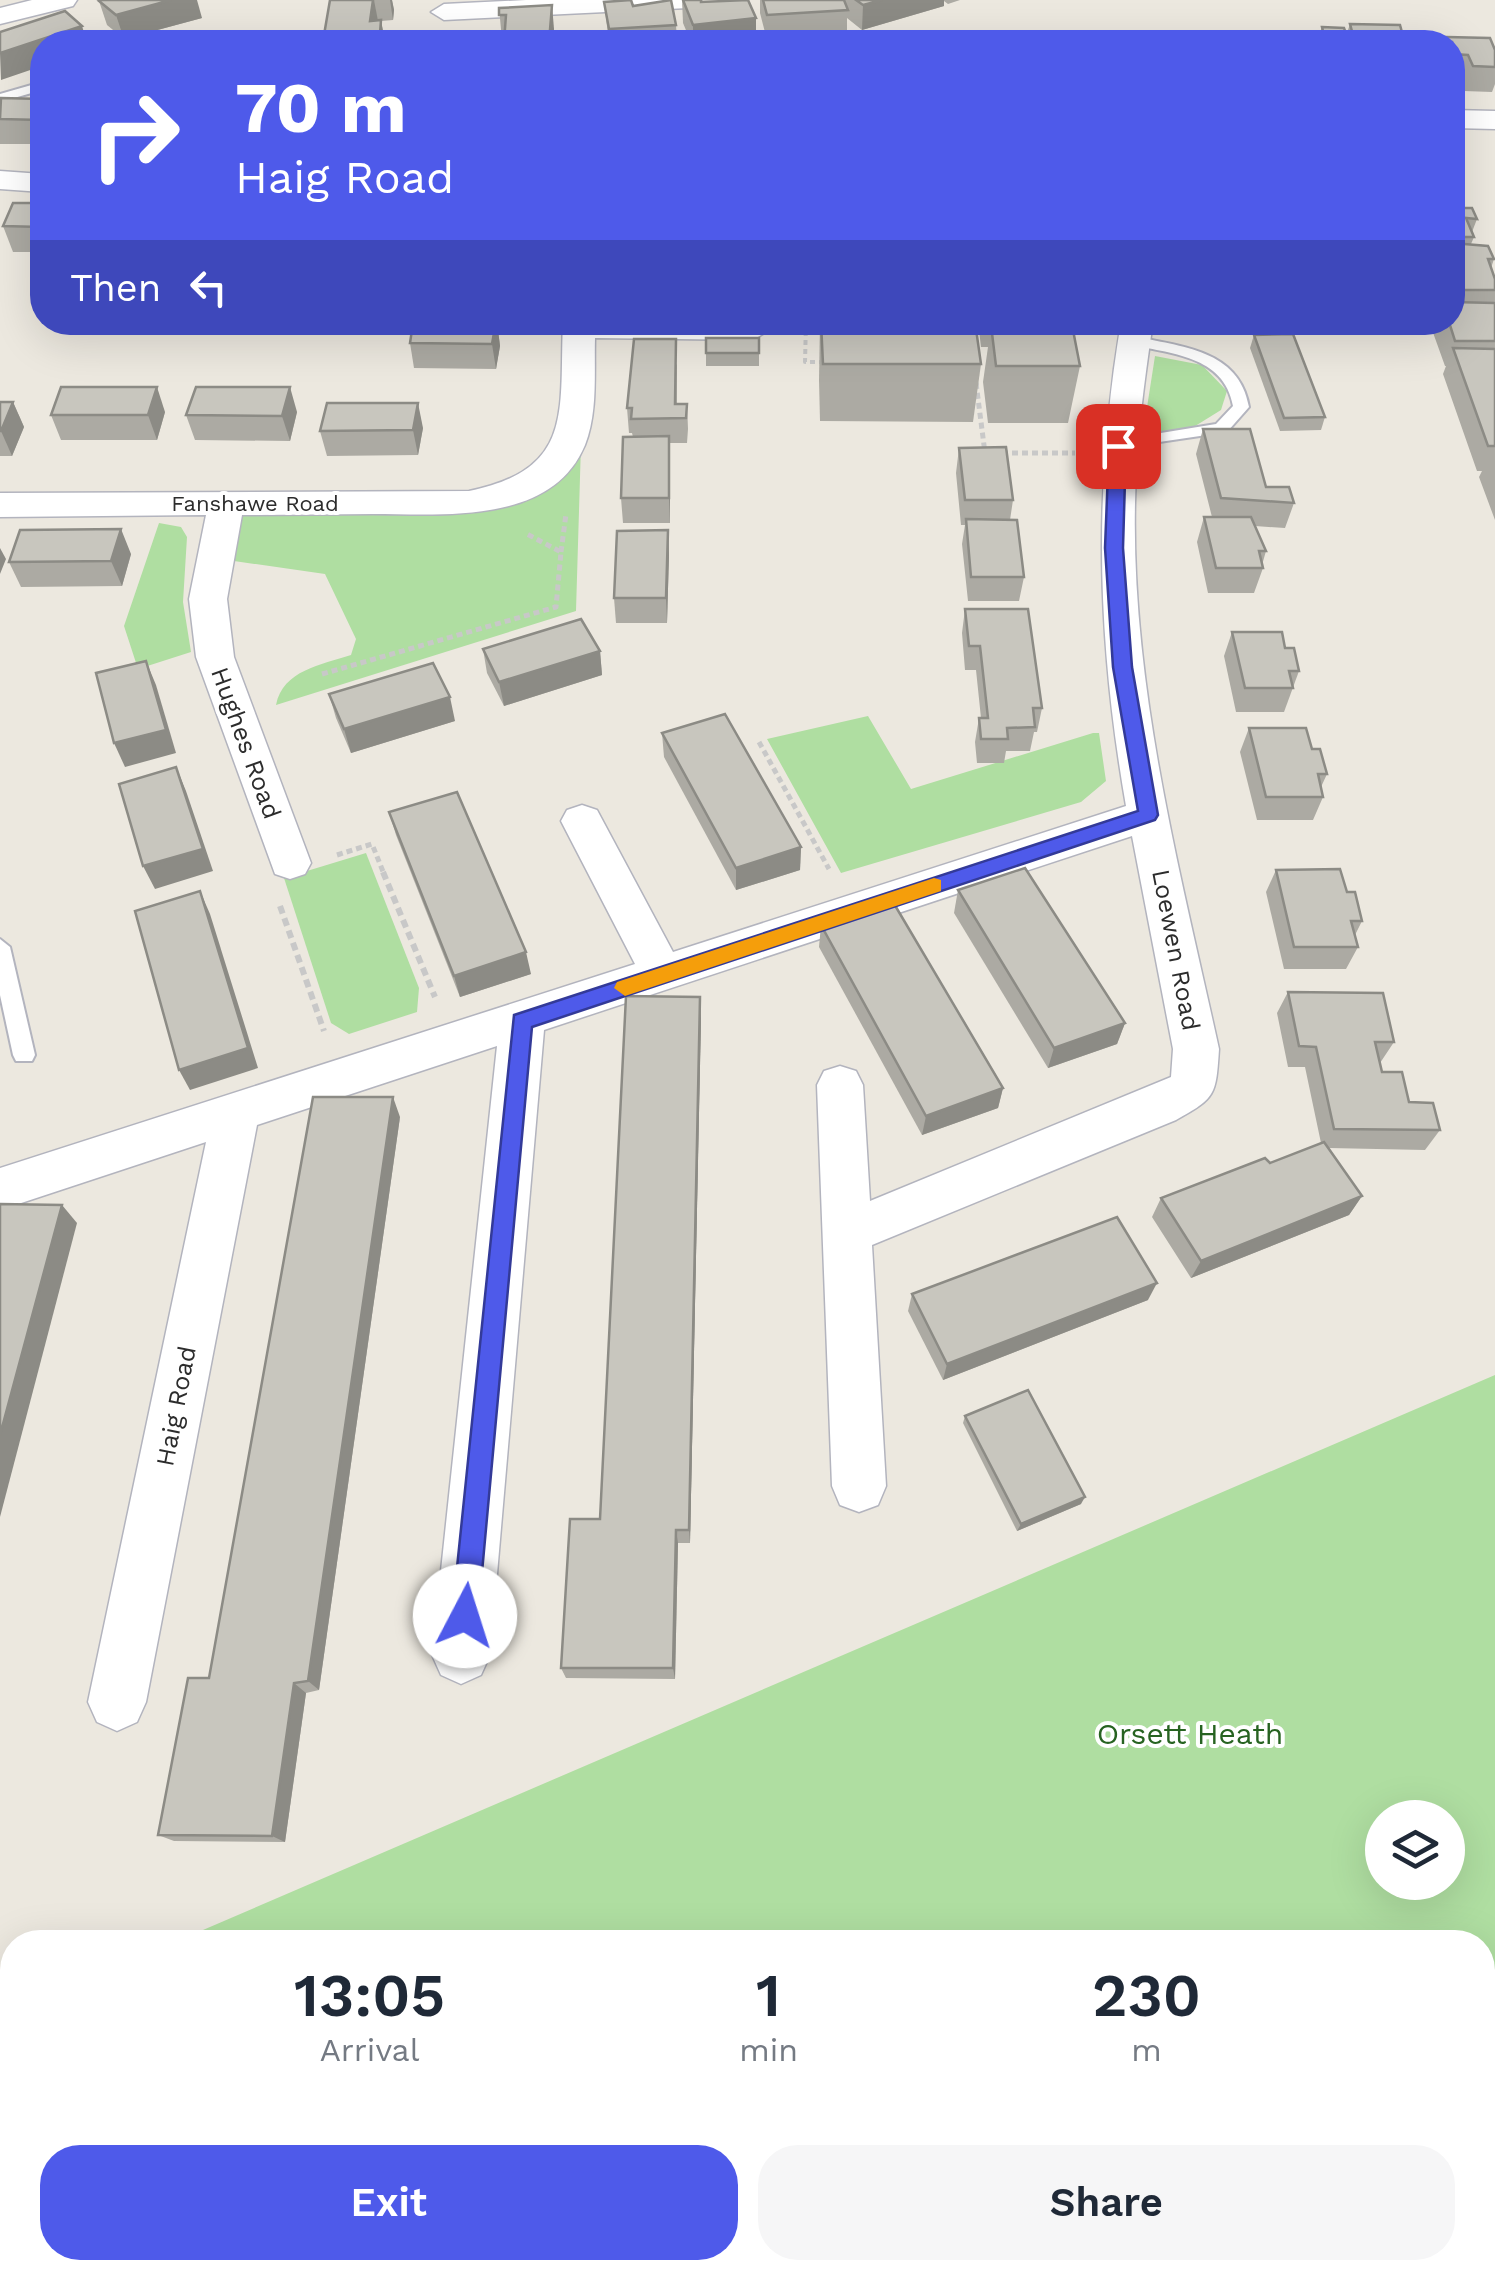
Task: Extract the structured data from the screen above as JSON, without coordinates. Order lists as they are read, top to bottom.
{
  "streets": {
    "street": [
      "Fanshawe Road",
      "Hughes Road",
      "Loewen Road",
      "Haig Road"
    ]
  },
  "crossings": [
    ["Fanshawe Road", "Hughes Road"]
  ],
  "parks": ["Orsett Heath"],
  "page": {
    "turn": ["70 m", "Haig Road"],
    "then": "Then",
    "eta": [
      "13:05",
      "Arrival",
      "1",
      "min",
      "230",
      "m"
    ],
    "buttons": ["Exit", "Share"]
  }
}
